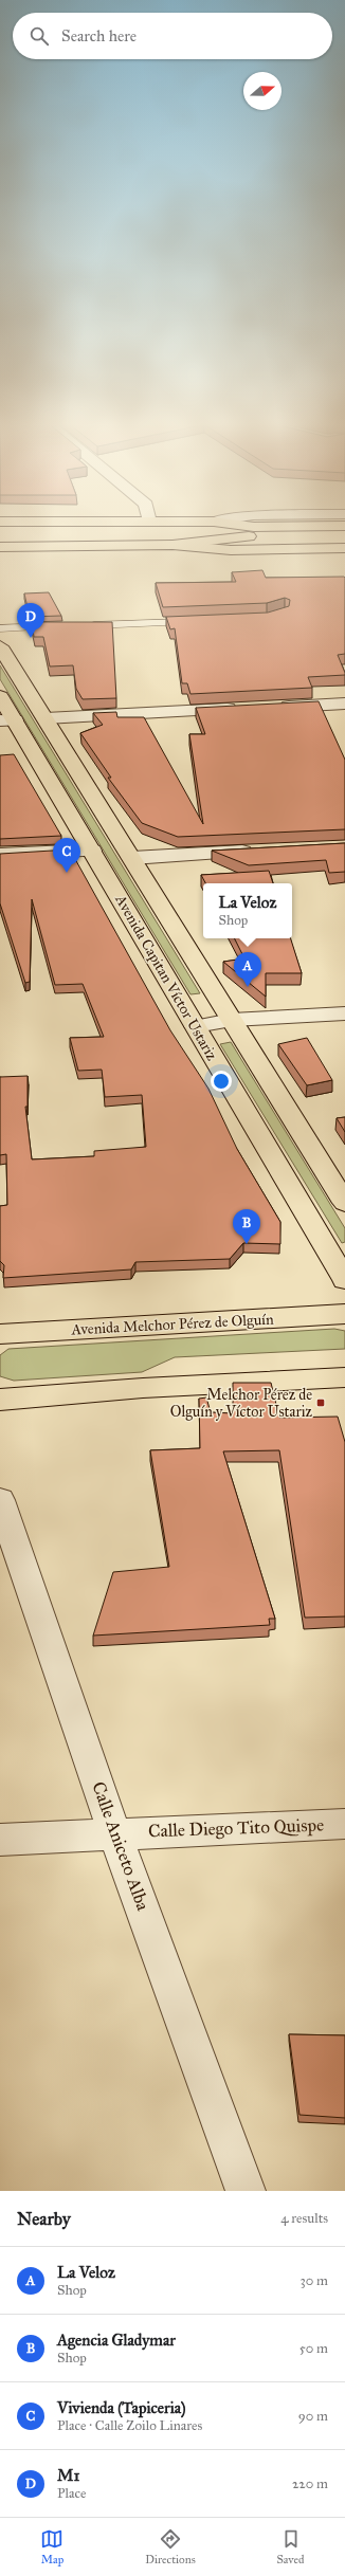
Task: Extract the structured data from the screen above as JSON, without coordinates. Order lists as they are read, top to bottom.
{
  "streets": {
    "main road": ["Avenida Capitan Víctor Ustariz", "Avenida Melchor Pérez de Olguín"],
    "street": ["Calle Diego Tito Quispe", "Calle Aniceto Alba"]
  },
  "crossings": [
    ["Calle Diego Tito Quispe", "Calle Aniceto Alba"]
  ],
  "places": {
    "transit": ["Melchor Pérez de Olguín y Víctor Ustariz"]
  },
  "north": "right",
  "page": {
    "search": "Search here",
    "pins": [
      "D",
      "C",
      "A",
      "B"
    ],
    "popup": ["La Veloz", "Shop"],
    "heading": ["Nearby", "4 results"],
    "list": [
      {
        "mark": "A",
        "name": "La Veloz",
        "note": "Shop",
        "value": "30 m"
      },
      {
        "mark": "B",
        "name": "Agencia Gladymar",
        "note": "Shop",
        "value": "50 m"
      },
      {
        "mark": "C",
        "name": "Vivienda (Tapiceria)",
        "note": "Place · Calle Zoilo Linares",
        "value": "90 m"
      },
      {
        "mark": "D",
        "name": "M1",
        "note": "Place",
        "value": "220 m"
      }
    ],
    "nav": ["Map", "Directions", "Saved"]
  }
}
